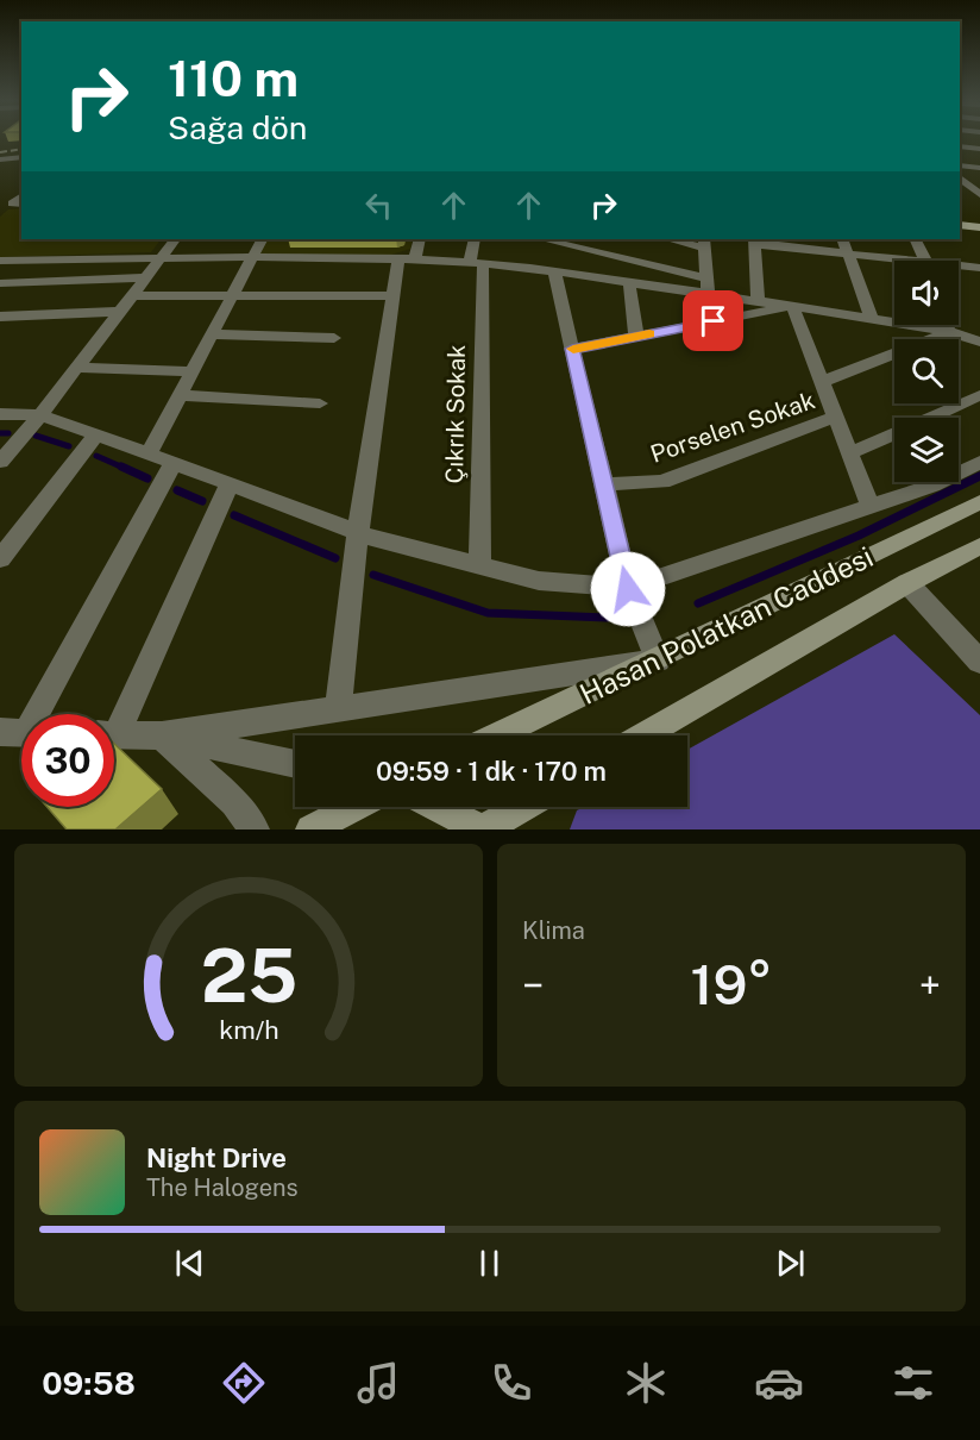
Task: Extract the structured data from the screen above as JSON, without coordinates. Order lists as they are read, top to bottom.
{
  "streets": {
    "main road": ["Hasan Polatkan Caddesi"],
    "street": ["Çıkrık Sokak", "Porselen Sokak"]
  },
  "page": {
    "turn": ["110 m", "Sağa dön"],
    "limit": "30",
    "trip": "09:59 · 1 dk · 170 m",
    "tile": "Klima",
    "heat": ["−", "19°", "+"],
    "song": ["Night Drive", "The Halogens"],
    "tabs": "09:58",
    "gauge": ["25", "km/h"]
  }
}
